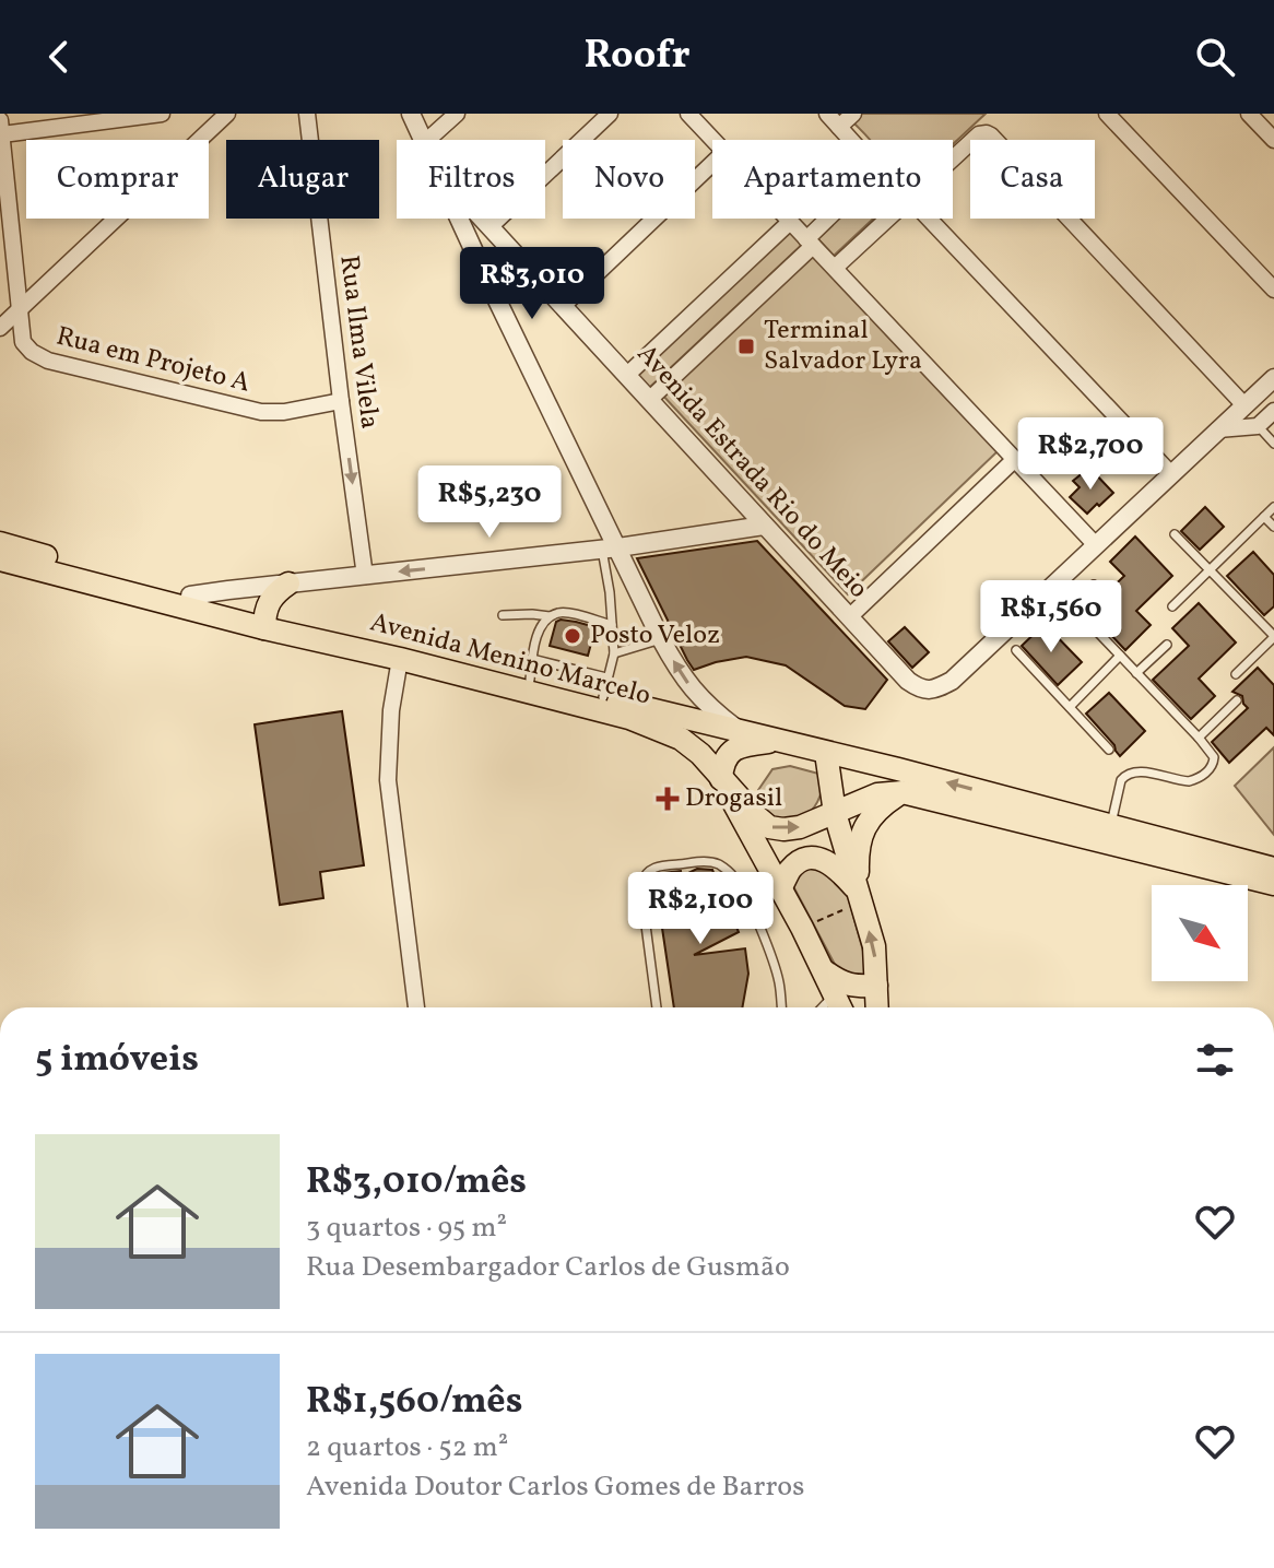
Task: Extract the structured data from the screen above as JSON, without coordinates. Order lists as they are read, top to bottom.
{
  "streets": {
    "main road": ["Avenida Menino Marcelo"],
    "street": ["Rua Ilma Vilela", "Rua em Projeto A", "Avenida Estrada Rio do Meio"]
  },
  "crossings": [
    ["Rua Ilma Vilela", "Rua em Projeto A"]
  ],
  "one_way": ["Rua Ilma Vilela"],
  "places": {
    "transit": ["Terminal Salvador Lyra"],
    "other": ["Posto Veloz"],
    "health": ["Drogasil"]
  },
  "north": "bottom right",
  "page": {
    "header": "Roofr",
    "chip": [
      "Comprar",
      "Alugar",
      "Filtros",
      "Novo",
      "Apartamento",
      "Casa"
    ],
    "price": [
      "R$3,010",
      "R$2,700",
      "R$5,230",
      "R$1,560",
      "R$2,100"
    ],
    "heading": "5 imóveis",
    "list": [
      {
        "name": "R$3,010/mês",
        "note": "3 quartos · 95 m² · Rua Desembargador Carlos de Gusmão"
      },
      {
        "name": "R$1,560/mês",
        "note": "2 quartos · 52 m² · Avenida Doutor Carlos Gomes de Barros"
      }
    ]
  }
}
